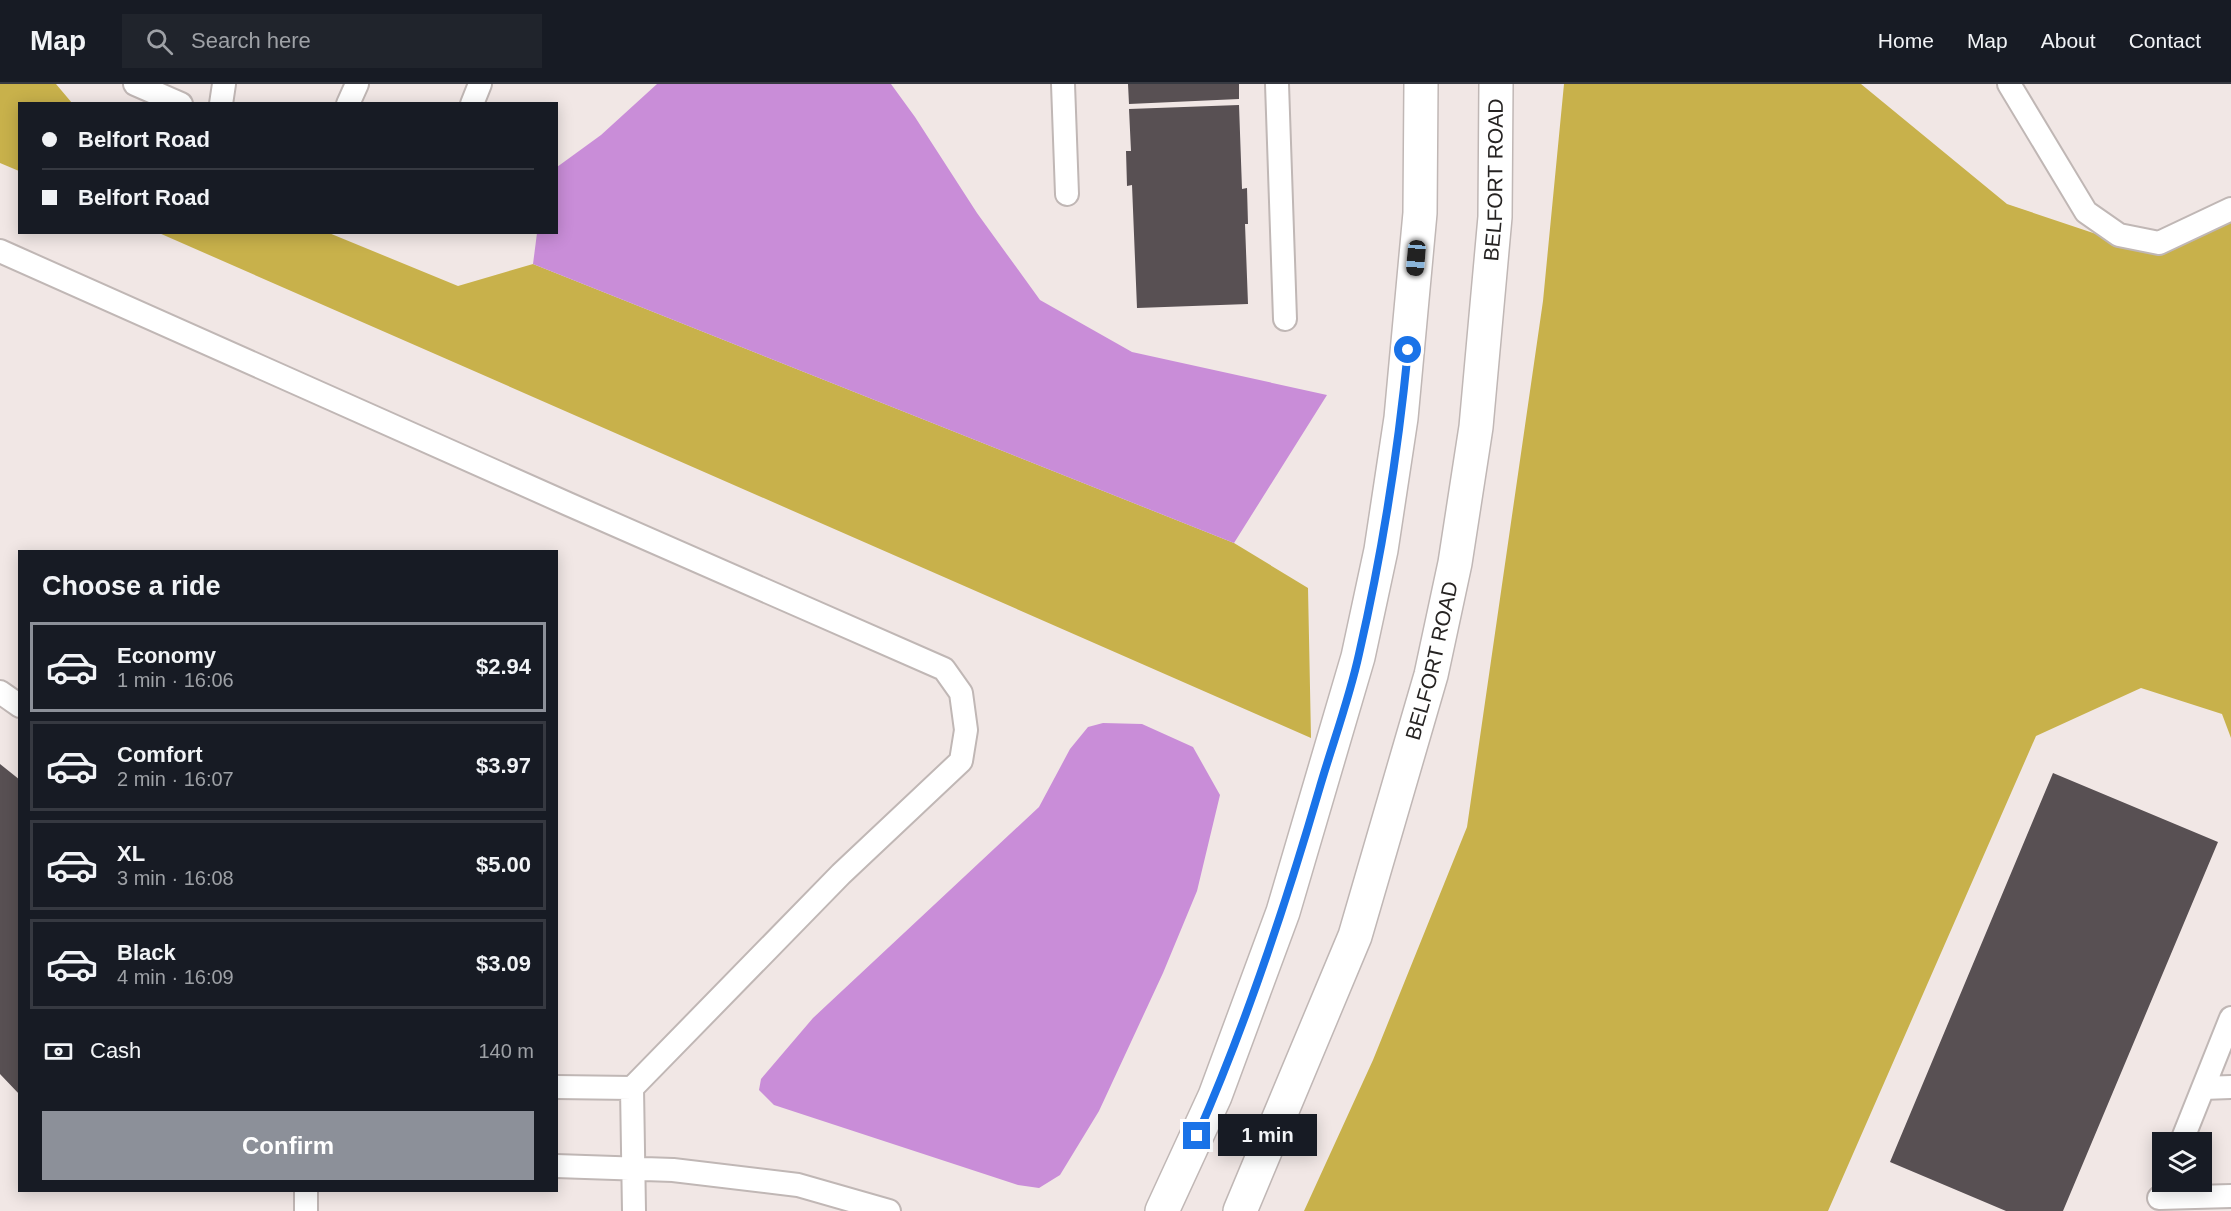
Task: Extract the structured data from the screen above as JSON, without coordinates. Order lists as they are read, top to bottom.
{
  "streets": {
    "street": ["BELFORT ROAD"]
  },
  "page": {
    "header": "Map",
    "search": "Search here",
    "nav": [
      "Home",
      "Map",
      "About",
      "Contact"
    ],
    "banner": ["Belfort Road", "Belfort Road"],
    "heading": "Choose a ride",
    "list": [
      {
        "name": "Economy",
        "note": "1 min · 16:06",
        "value": "$2.94"
      },
      {
        "name": "Comfort",
        "note": "2 min · 16:07",
        "value": "$3.97"
      },
      {
        "name": "XL",
        "note": "3 min · 16:08",
        "value": "$5.00"
      },
      {
        "name": "Black",
        "note": "4 min · 16:09",
        "value": "$3.09"
      }
    ],
    "pay": ["Cash", "140 m"],
    "buttons": "Confirm",
    "bubble": "1 min"
  }
}
